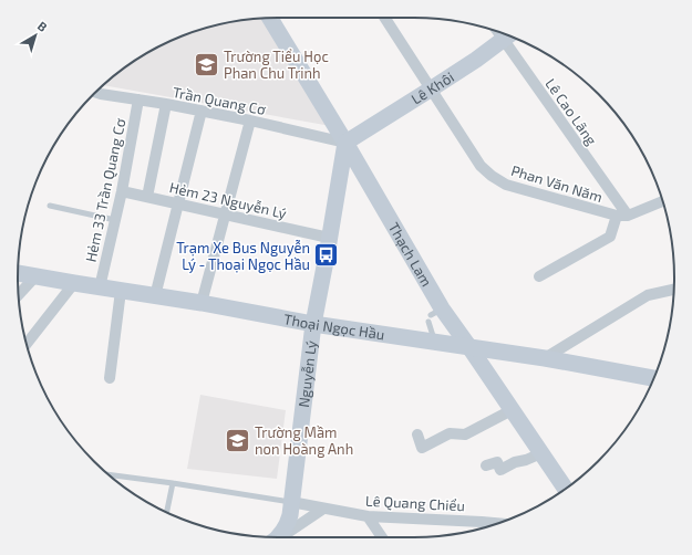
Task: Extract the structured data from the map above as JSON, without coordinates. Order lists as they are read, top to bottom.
{
  "streets": {
    "street": [
      "Lê Khôi",
      "Trần Quang Cơ",
      "Lê Cao Lãng",
      "Phan Văn Năm",
      "Hẻm 33 Trần Quang Cơ",
      "Hẻm 23 Nguyễn Lý",
      "Thạch Lam",
      "Thoại Ngọc Hầu",
      "Nguyễn Lý",
      "Lê Quang Chiểu"
    ]
  },
  "crossings": [
    ["Lê Khôi", "Trần Quang Cơ"],
    ["Lê Khôi", "Lê Cao Lãng"],
    ["Lê Khôi", "Phan Văn Năm"],
    ["Lê Khôi", "Thạch Lam"],
    ["Lê Khôi", "Nguyễn Lý"],
    ["Trần Quang Cơ", "Hẻm 33 Trần Quang Cơ"],
    ["Trần Quang Cơ", "Thạch Lam"],
    ["Trần Quang Cơ", "Nguyễn Lý"],
    ["Lê Cao Lãng", "Phan Văn Năm"],
    ["Hẻm 33 Trần Quang Cơ", "Hẻm 23 Nguyễn Lý"],
    ["Hẻm 33 Trần Quang Cơ", "Thoại Ngọc Hầu"],
    ["Hẻm 23 Nguyễn Lý", "Nguyễn Lý"],
    ["Thạch Lam", "Thoại Ngọc Hầu"],
    ["Thạch Lam", "Nguyễn Lý"],
    ["Thoại Ngọc Hầu", "Nguyễn Lý"],
    ["Nguyễn Lý", "Lê Quang Chiểu"]
  ],
  "places": {
    "school or university": ["Trường Tiểu Học Phan Chu Trinh", "Trường Mầm non Hoàng Anh"],
    "bus stop": ["Trạm Xe Bus Nguyễn Lý - Thoại Ngọc Hầu"]
  },
  "north": "top right"
}
